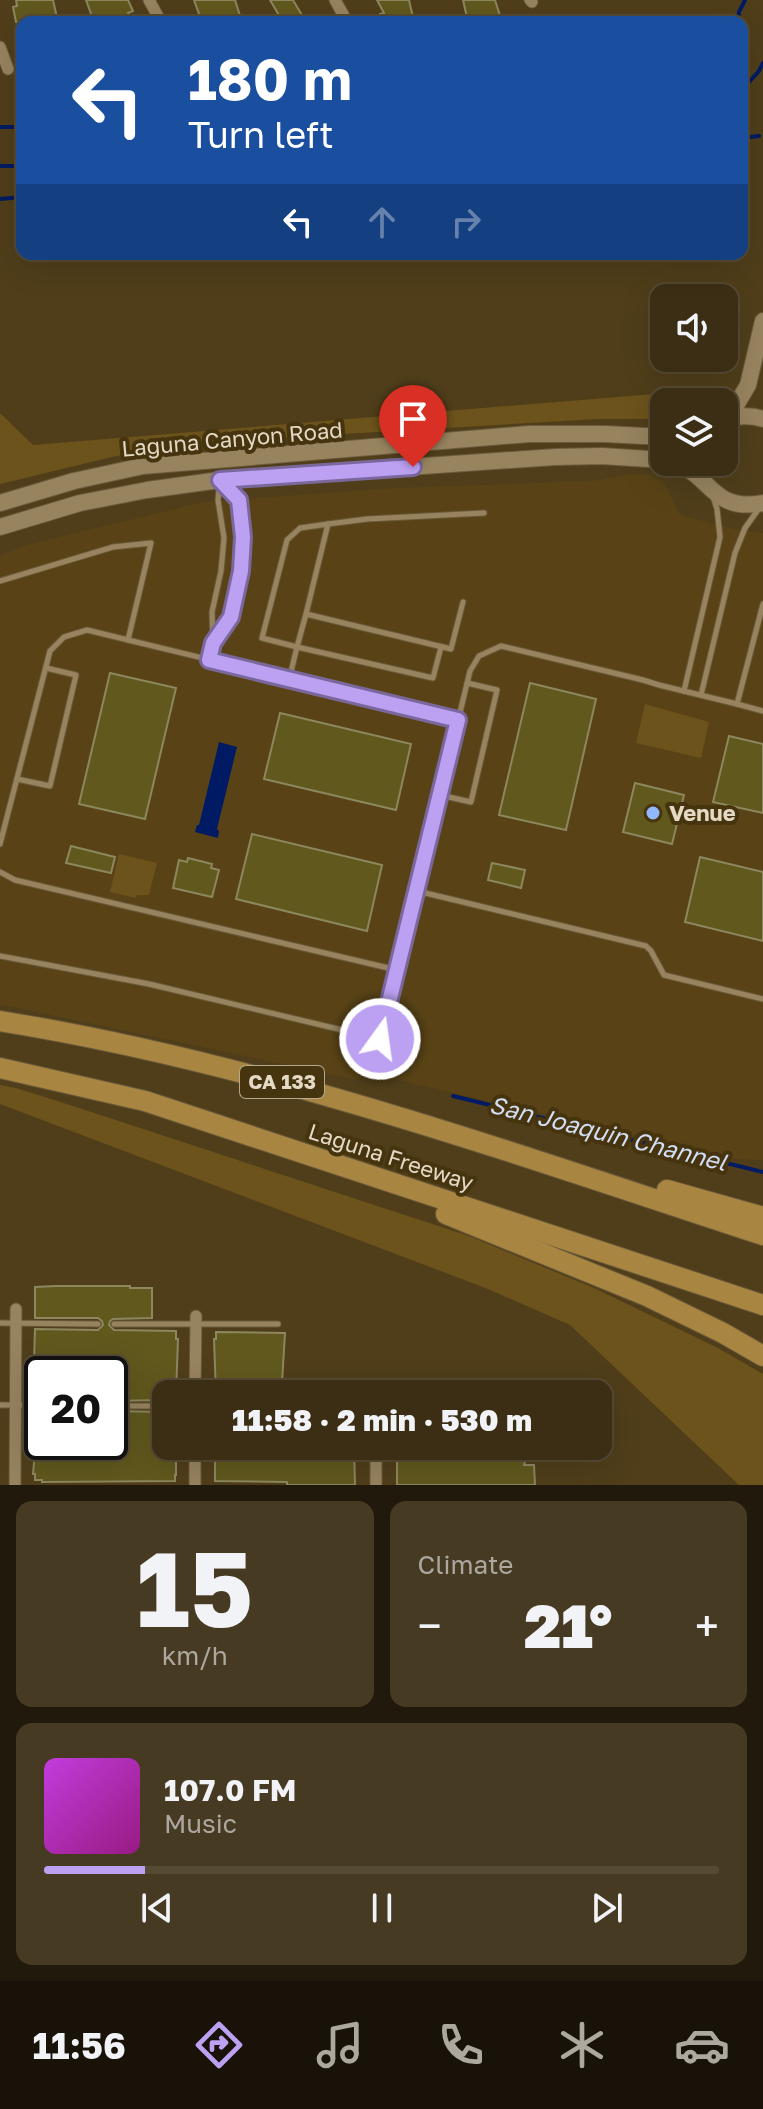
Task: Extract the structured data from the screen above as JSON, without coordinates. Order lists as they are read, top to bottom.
{
  "streets": {
    "highway": ["CA 133", "Laguna Freeway"],
    "main road": ["Laguna Canyon Road"]
  },
  "water": ["San Joaquin Channel"],
  "places": ["Venue"],
  "page": {
    "turn": ["180 m", "Turn left"],
    "limit": "20",
    "trip": "11:58 · 2 min · 530 m",
    "tile": [
      ["15", "km/h"],
      "Climate"
    ],
    "heat": ["−", "21°", "+"],
    "song": ["107.0 FM", "Music"],
    "tabs": "11:56"
  }
}
